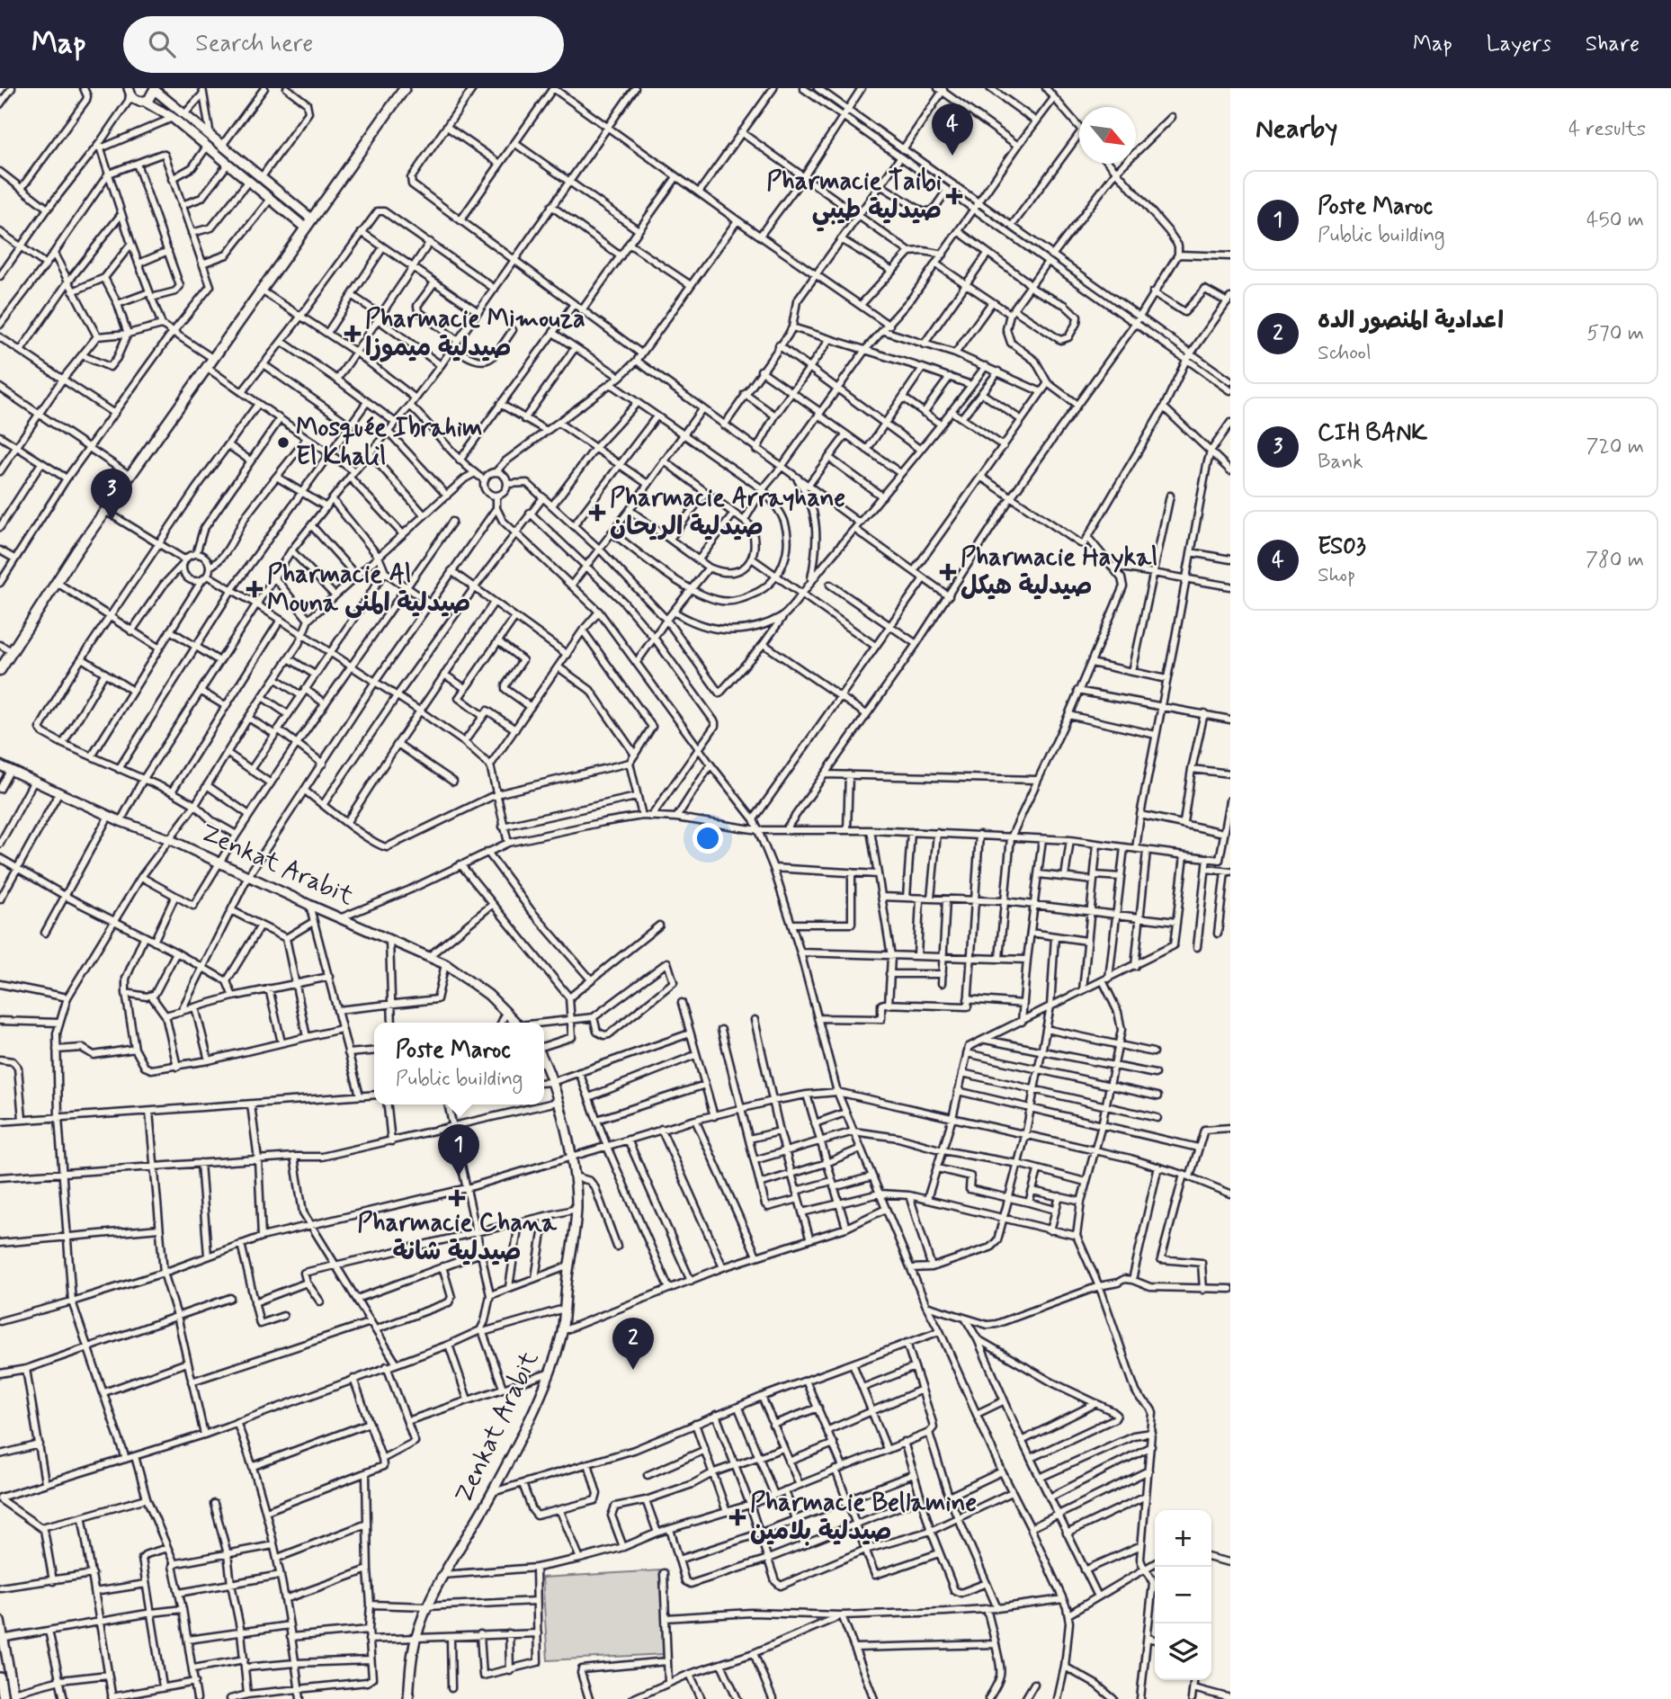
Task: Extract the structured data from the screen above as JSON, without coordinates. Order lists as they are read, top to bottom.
{
  "streets": {
    "street": ["Zenkat Arabit"]
  },
  "places": {
    "health": [
      "Pharmacie Taibi صيدلية طيبي",
      "Pharmacie Mimouza صيدلية ميموزا",
      "Pharmacie Arrayhane صيدلية الريحان",
      "Pharmacie Haykal صيدلية هيكل",
      "Pharmacie Al Mouna صيدلية المنى",
      "Pharmacie Chana صيدلية شانة",
      "Pharmacie Bellamine صيدلية بلامين"
    ],
    "other": ["Mosquée Ibrahim El Khalil"]
  },
  "north": "bottom right",
  "page": {
    "header": "Map",
    "search": "Search here",
    "nav": ["Map", "Layers", "Share"],
    "heading": ["Nearby", "4 results"],
    "pins": [
      "4",
      "3",
      "1",
      "2"
    ],
    "list": [
      {
        "mark": "1",
        "name": "Poste Maroc",
        "note": "Public building",
        "value": "450 m"
      },
      {
        "mark": "2",
        "name": "اعدادية المنصور الده",
        "note": "School",
        "value": "570 m"
      },
      {
        "mark": "3",
        "name": "CIH BANK",
        "note": "Bank",
        "value": "720 m"
      },
      {
        "mark": "4",
        "name": "ES03",
        "note": "Shop",
        "value": "780 m"
      }
    ],
    "popup": ["Poste Maroc", "Public building"],
    "map_buttons": ["+", "−"]
  }
}
